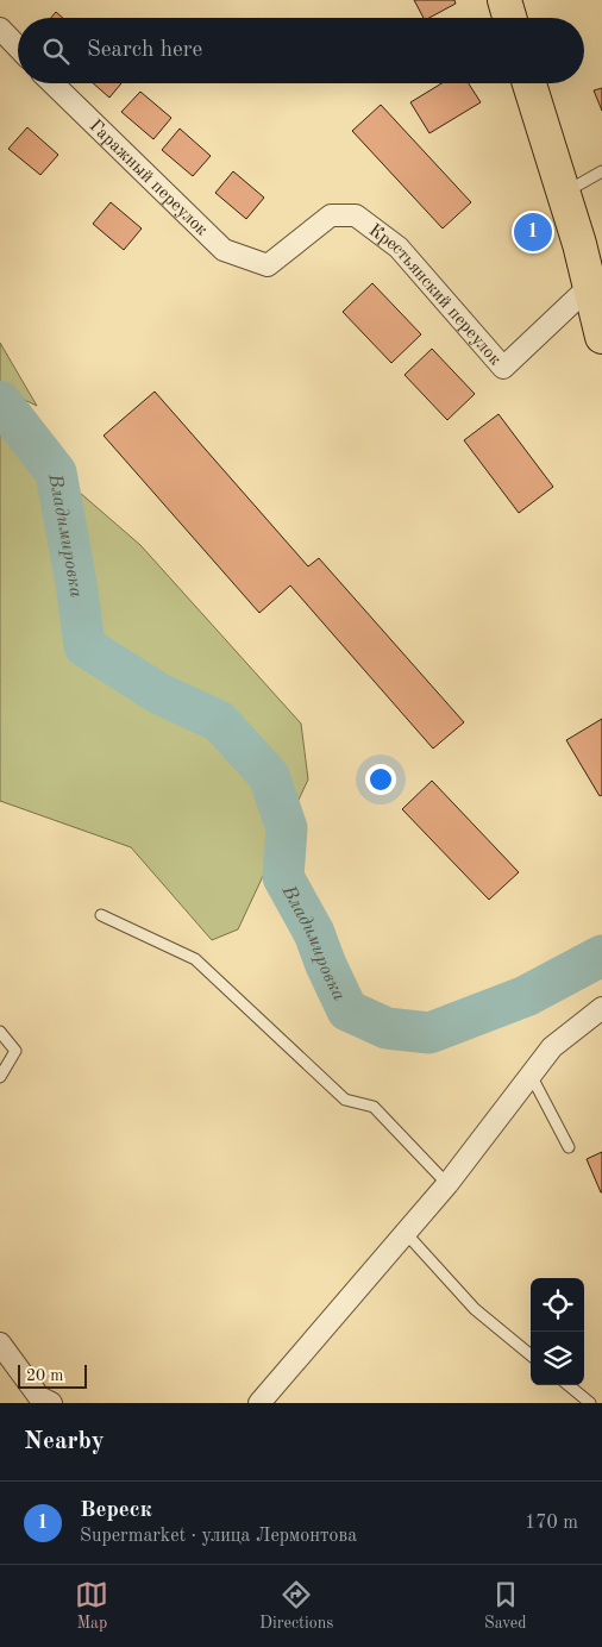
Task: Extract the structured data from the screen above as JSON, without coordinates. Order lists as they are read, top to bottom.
{
  "streets": {
    "street": ["Гаражный переулок", "Крестьянский переулок"]
  },
  "crossings": [
    ["Гаражный переулок", "Крестьянский переулок"]
  ],
  "water": ["Владимировка"],
  "scale_bar": "20 m",
  "page": {
    "search": "Search here",
    "pins": "1",
    "scale": "20 m",
    "heading": "Nearby",
    "list": [
      {
        "mark": "1",
        "name": "Вереск",
        "note": "Supermarket · улица Лермонтова",
        "value": "170 m"
      }
    ],
    "nav": ["Map", "Directions", "Saved"]
  }
}
